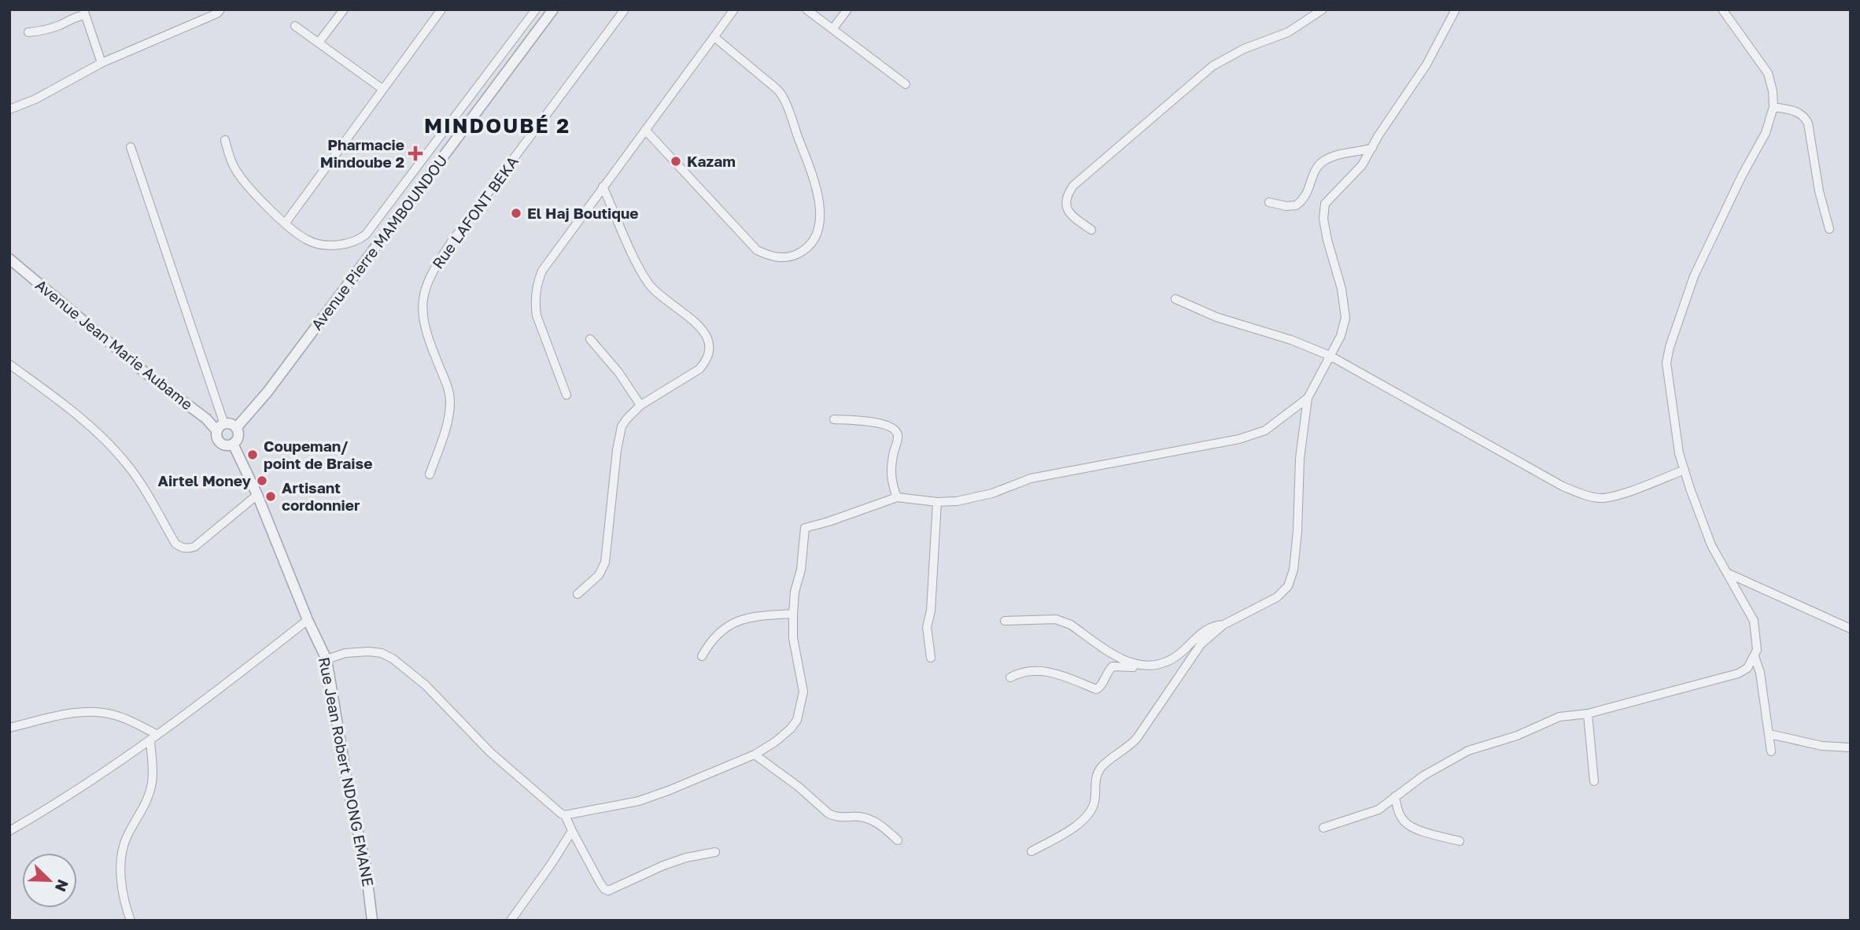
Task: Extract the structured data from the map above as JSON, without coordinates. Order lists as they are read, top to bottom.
{
  "streets": {
    "street": [
      "Rue LAFONT BEKA",
      "Avenue Pierre MAMBOUNDOU",
      "Avenue Jean Marie Aubame",
      "Rue Jean Robert NDONG EMANE"
    ]
  },
  "crossings": [
    ["Avenue Pierre MAMBOUNDOU", "Avenue Jean Marie Aubame"],
    ["Avenue Pierre MAMBOUNDOU", "Rue Jean Robert NDONG EMANE"],
    ["Avenue Jean Marie Aubame", "Rue Jean Robert NDONG EMANE"]
  ],
  "districts": ["MINDOUBÉ 2"],
  "places": {
    "health": ["Pharmacie Mindoube 2"],
    "other": [
      "Kazam",
      "El Haj Boutique",
      "Coupeman/ point de Braise",
      "Airtel Money",
      "Artisant cordonnier"
    ]
  },
  "north": "bottom right"
}
